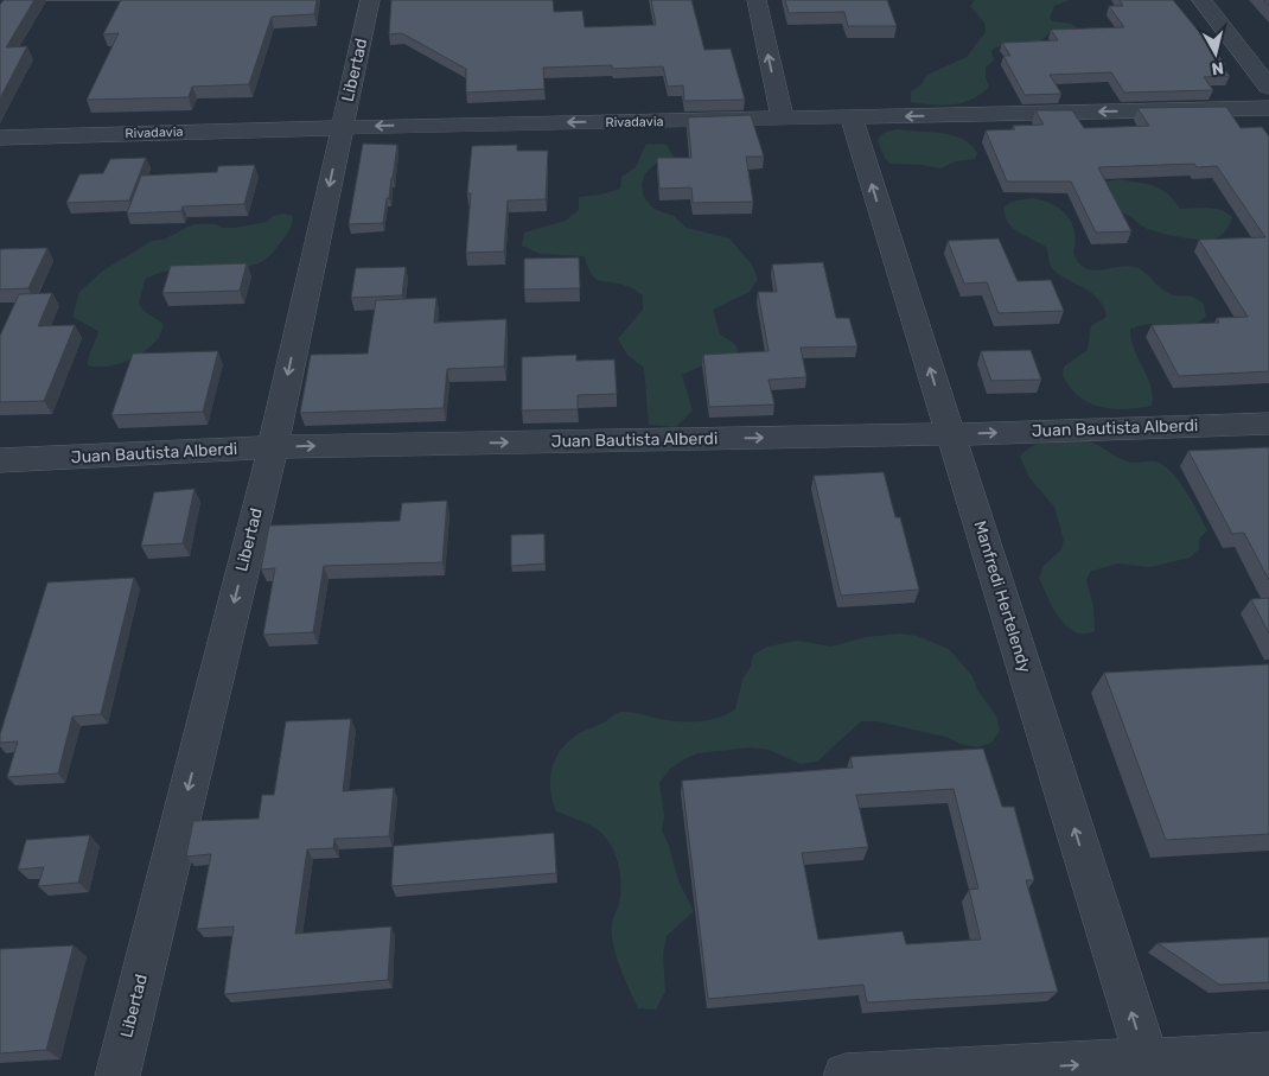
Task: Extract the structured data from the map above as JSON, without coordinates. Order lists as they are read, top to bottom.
{
  "streets": {
    "street": [
      "Libertad",
      "Rivadavia",
      "Juan Bautista Alberdi",
      "Manfredi Hertelendy"
    ]
  },
  "crossings": [
    ["Libertad", "Rivadavia"],
    ["Libertad", "Juan Bautista Alberdi"],
    ["Rivadavia", "Manfredi Hertelendy"],
    ["Juan Bautista Alberdi", "Manfredi Hertelendy"]
  ],
  "one_way": [
    "Libertad",
    "Rivadavia",
    "Juan Bautista Alberdi",
    "Manfredi Hertelendy"
  ],
  "north": "bottom"
}
